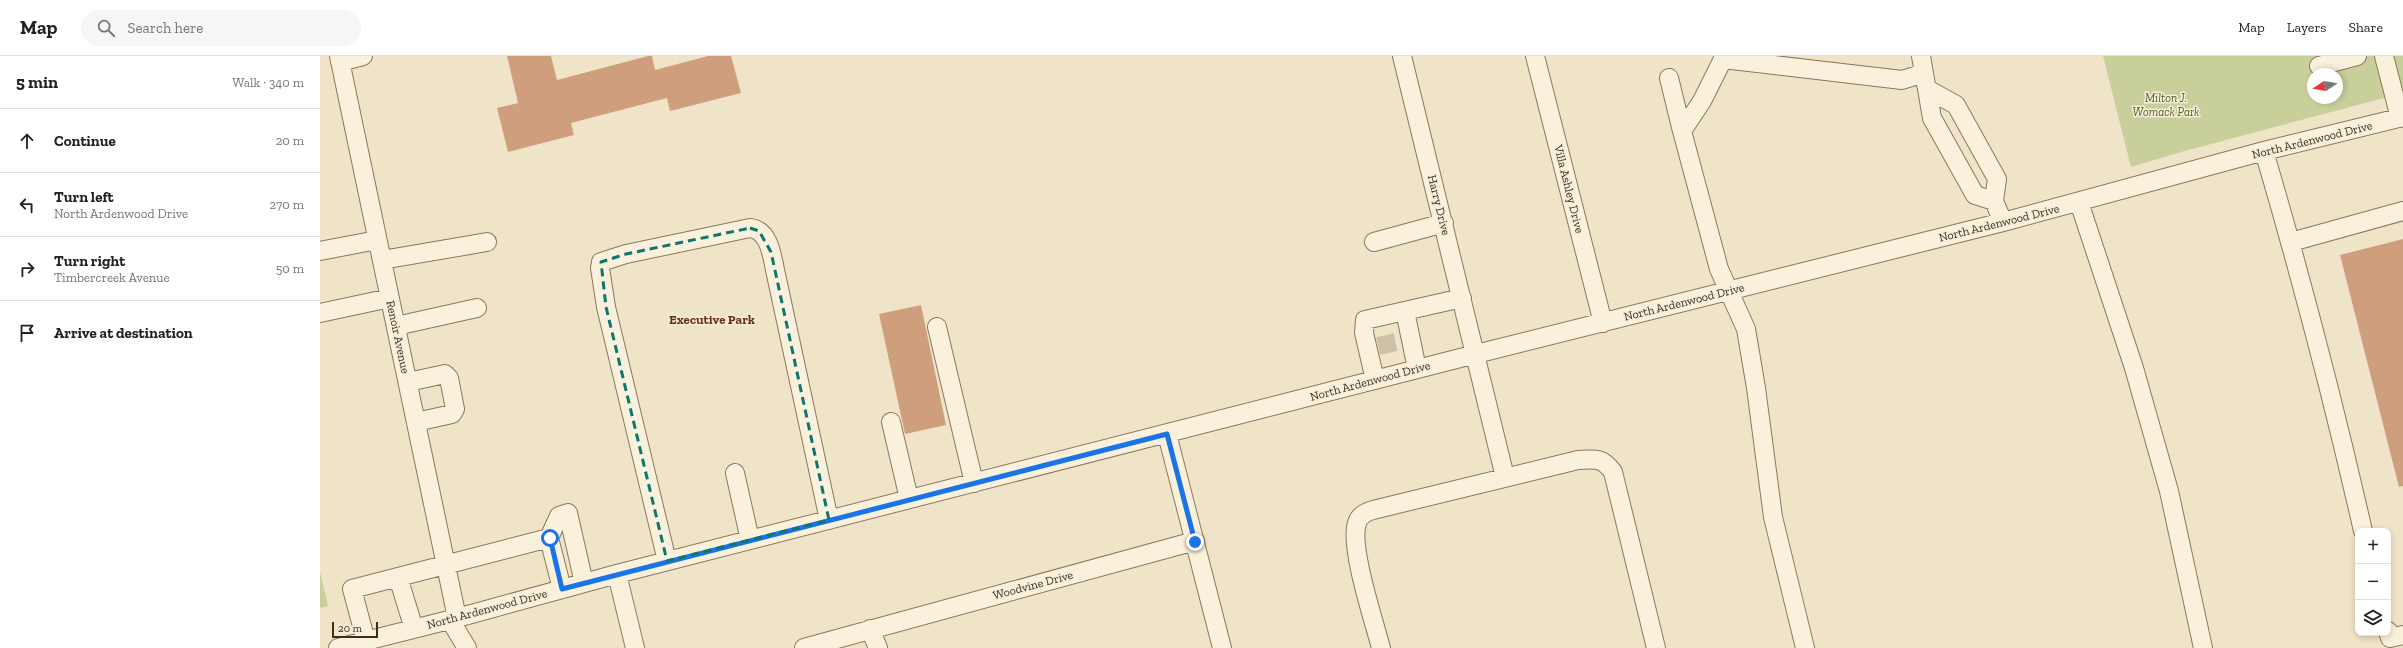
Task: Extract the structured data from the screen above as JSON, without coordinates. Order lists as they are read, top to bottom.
{
  "streets": {
    "street": [
      "North Ardenwood Drive",
      "Villa Ashley Drive",
      "Harry Drive",
      "Renoir Avenue",
      "Woodvine Drive"
    ]
  },
  "crossings": [
    ["North Ardenwood Drive", "Villa Ashley Drive"],
    ["North Ardenwood Drive", "Harry Drive"],
    ["North Ardenwood Drive", "Renoir Avenue"]
  ],
  "districts": ["Executive Park"],
  "parks": ["Milton J. Womack Park"],
  "scale_bar": "20 m",
  "north": "left",
  "page": {
    "header": "Map",
    "search": "Search here",
    "nav": ["Map", "Layers", "Share"],
    "heading": ["5 min", "Walk · 340 m"],
    "list": [
      ["Continue", "20 m"],
      ["Turn left", "North Ardenwood Drive", "270 m"],
      ["Turn right", "Timbercreek Avenue", "50 m"],
      "Arrive at destination"
    ],
    "map_buttons": ["+", "−"],
    "scale": "20 m"
  }
}
